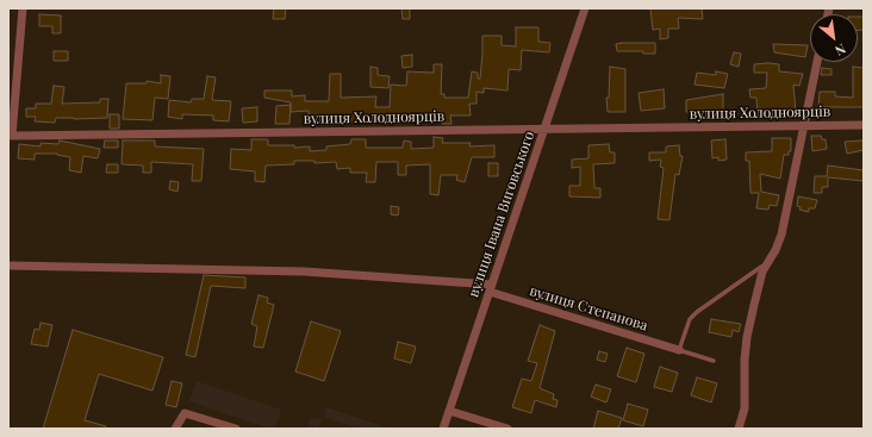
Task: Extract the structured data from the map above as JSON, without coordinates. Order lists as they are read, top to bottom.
{
  "streets": {
    "street": ["вулиця Холодноярців", "вулиця Івана Виговського", "вулиця Степанова"]
  },
  "crossings": [
    ["вулиця Холодноярців", "вулиця Івана Виговського"],
    ["вулиця Івана Виговського", "вулиця Степанова"]
  ],
  "north": "bottom right"
}
